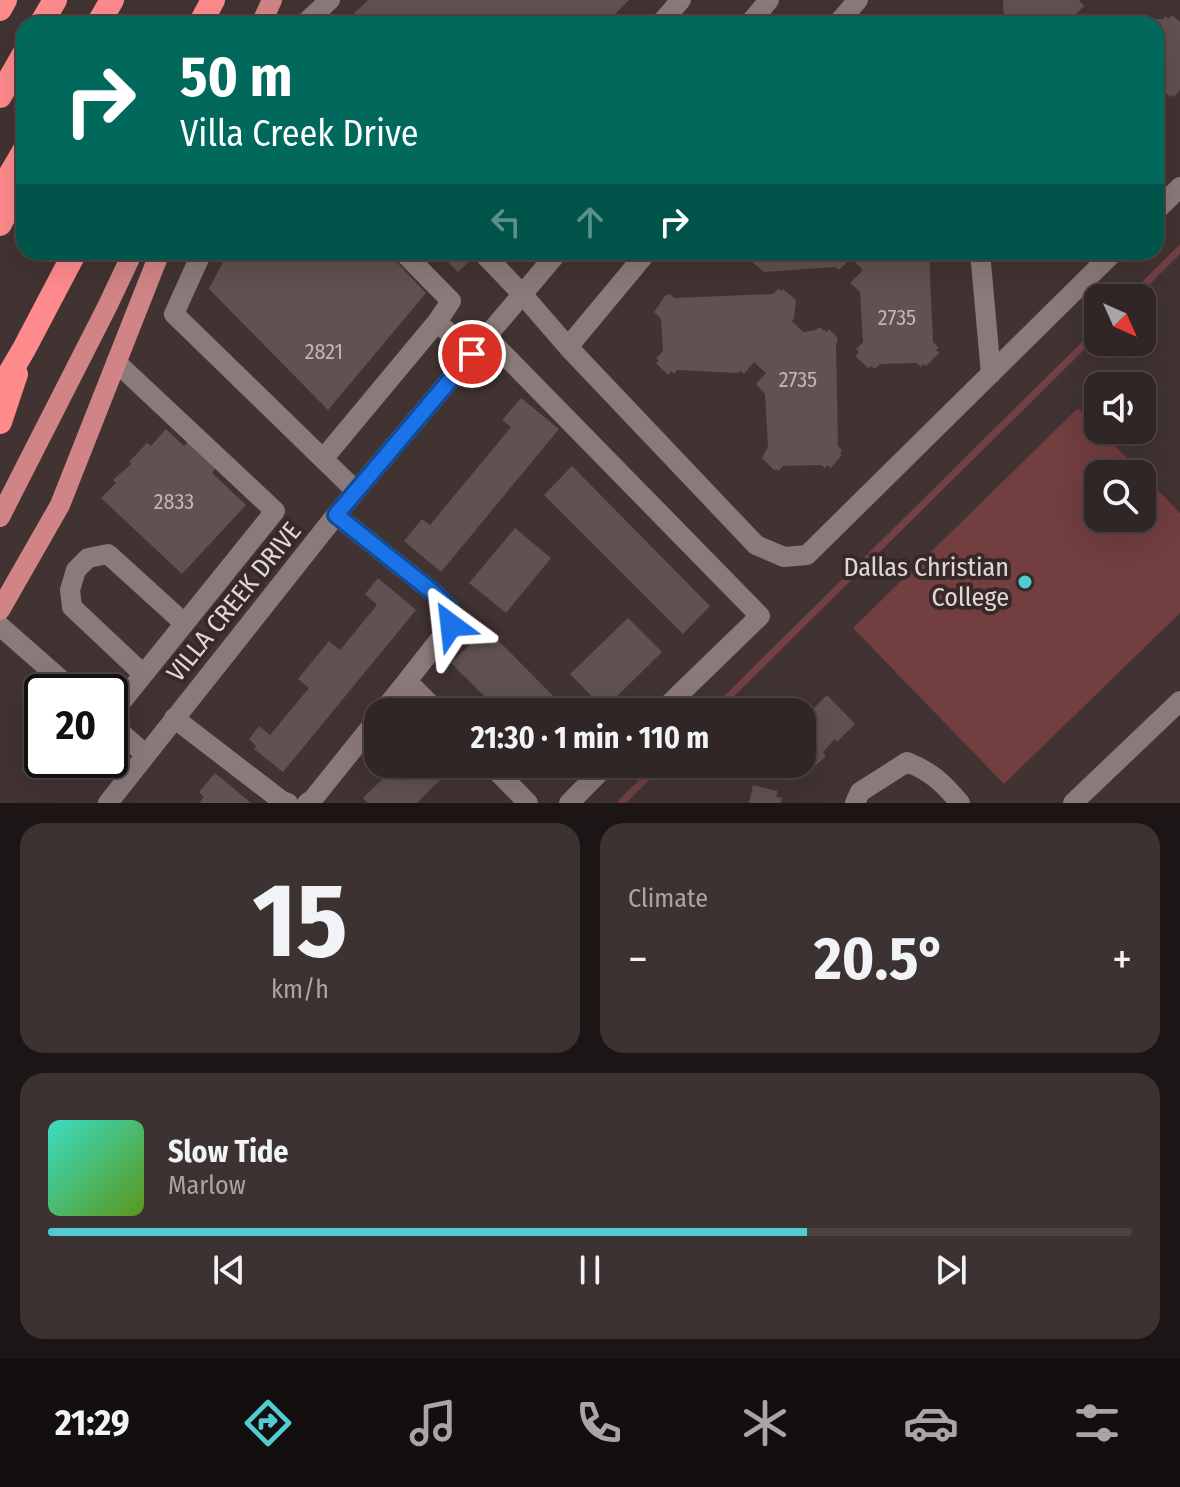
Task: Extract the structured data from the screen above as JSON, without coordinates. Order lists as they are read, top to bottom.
{
  "streets": {
    "street": ["VILLA CREEK DRIVE"]
  },
  "places": ["Dallas Christian College"],
  "house_numbers": [
    "2735",
    "2821",
    "2735",
    "2833"
  ],
  "north": "bottom right",
  "page": {
    "turn": ["50 m", "Villa Creek Drive"],
    "limit": "20",
    "trip": "21:30 · 1 min · 110 m",
    "tile": [
      ["15", "km/h"],
      "Climate"
    ],
    "heat": ["−", "20.5°", "+"],
    "song": ["Slow Tide", "Marlow"],
    "tabs": "21:29"
  }
}
